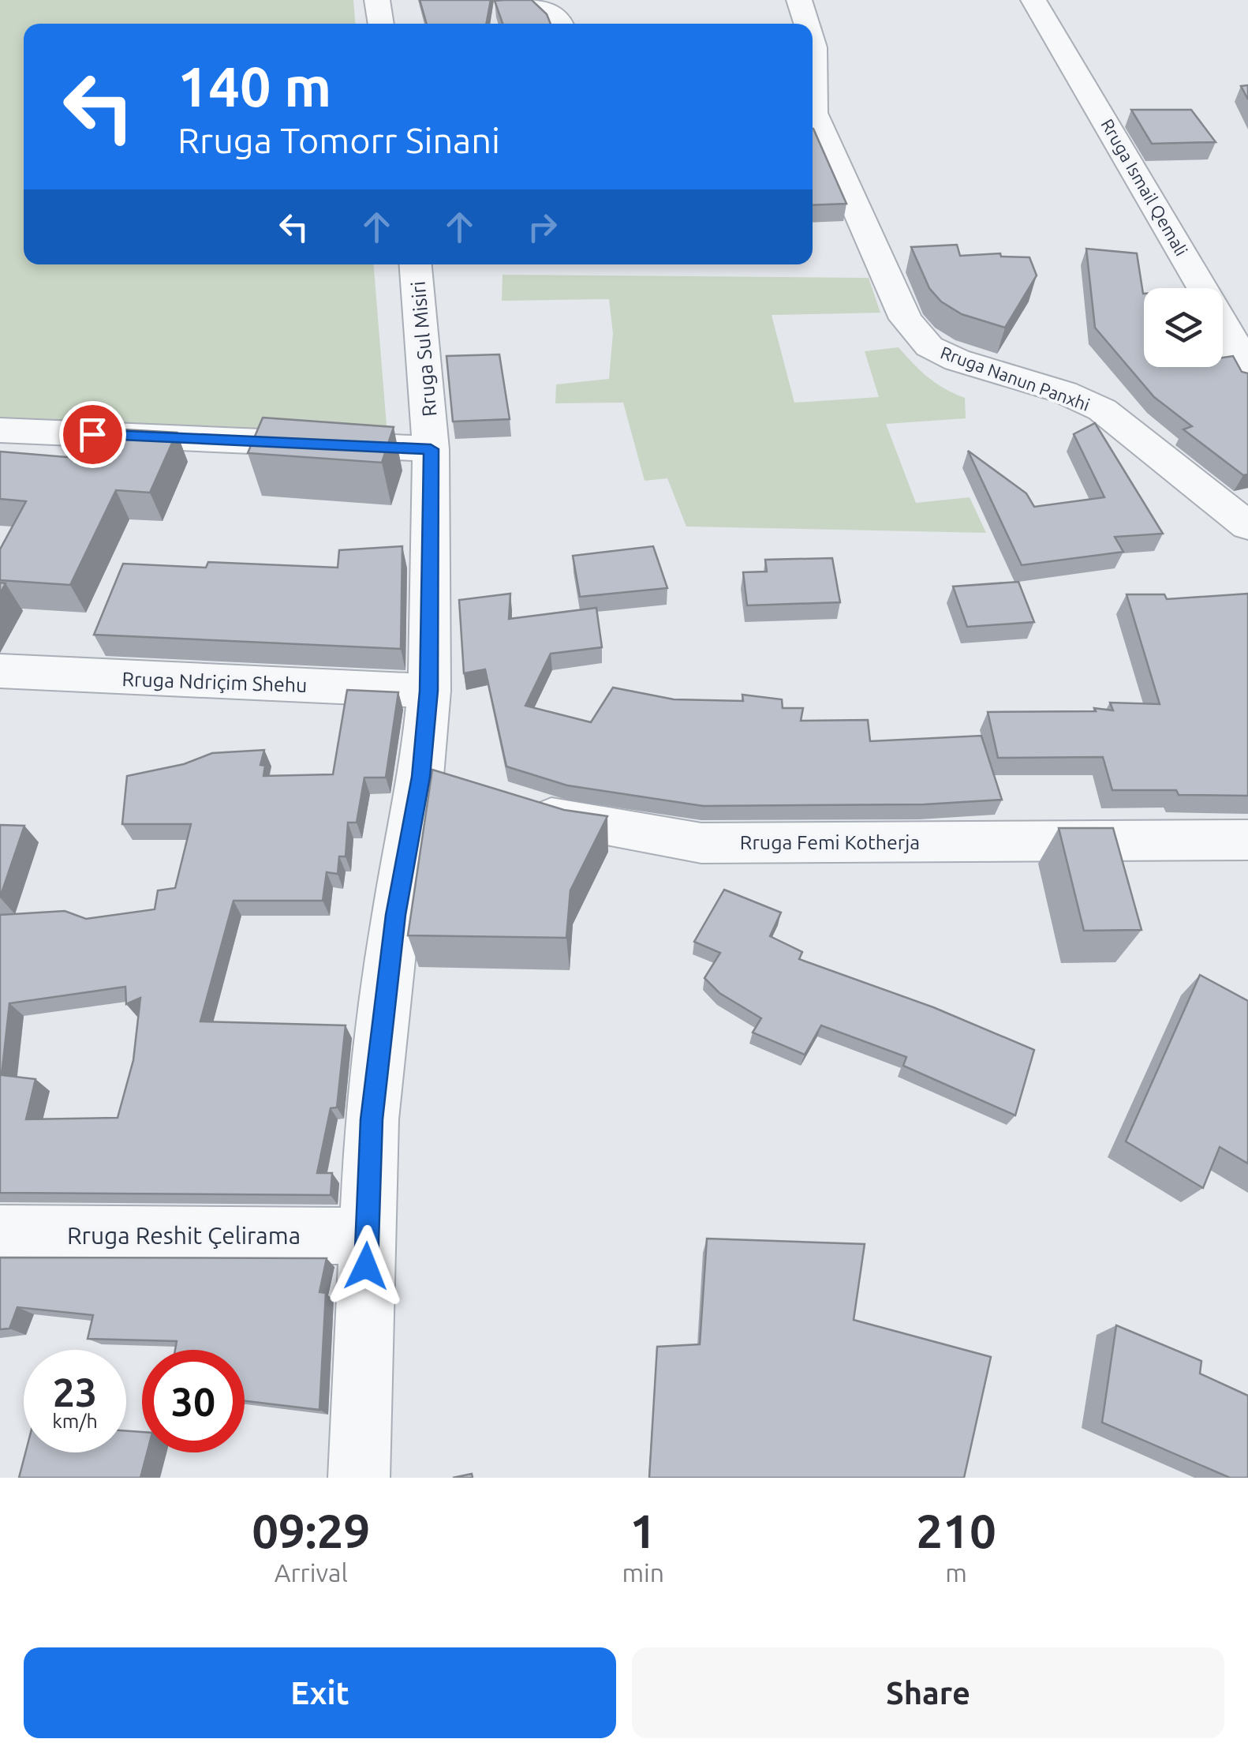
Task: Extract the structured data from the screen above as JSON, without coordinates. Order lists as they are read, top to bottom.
{
  "streets": {
    "street": [
      "Rruga Ismail Qemali",
      "Rruga Sul Misiri",
      "Rruga Nanun Panxhi",
      "Rruga Ndriçim Shehu",
      "Rruga Femi Kotherja",
      "Rruga Reshit Çelirama"
    ]
  },
  "crossings": [
    ["Rruga Sul Misiri", "Rruga Ndriçim Shehu"],
    ["Rruga Sul Misiri", "Rruga Reshit Çelirama"]
  ],
  "page": {
    "turn": ["140 m", "Rruga Tomorr Sinani"],
    "speed": "23 km/h",
    "limit": "30",
    "eta": [
      "09:29",
      "Arrival",
      "1",
      "min",
      "210",
      "m"
    ],
    "buttons": ["Exit", "Share"]
  }
}
